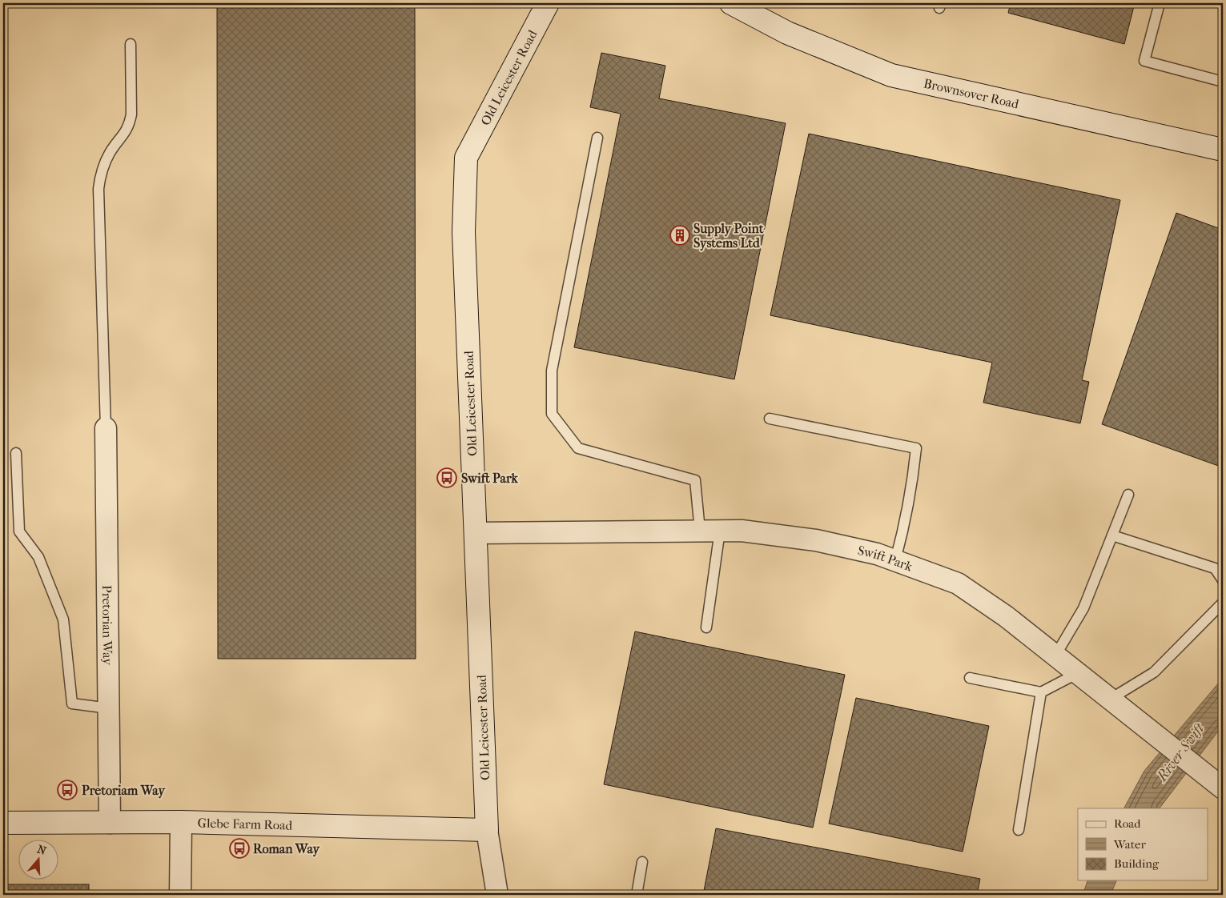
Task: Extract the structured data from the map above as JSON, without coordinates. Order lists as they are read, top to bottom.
{
  "streets": {
    "street": [
      "Old Leicester Road",
      "Brownsover Road",
      "Swift Park",
      "Pretorian Way",
      "Glebe Farm Road"
    ]
  },
  "crossings": [
    ["Old Leicester Road", "Swift Park"],
    ["Old Leicester Road", "Glebe Farm Road"],
    ["Pretorian Way", "Glebe Farm Road"]
  ],
  "water": ["River Swift"],
  "places": {
    "building": ["Supply Point Systems Ltd"],
    "bus stop": ["Swift Park", "Pretoriam Way", "Roman Way"]
  },
  "legend": ["Road", "Water", "Building"],
  "north": "top"
}
